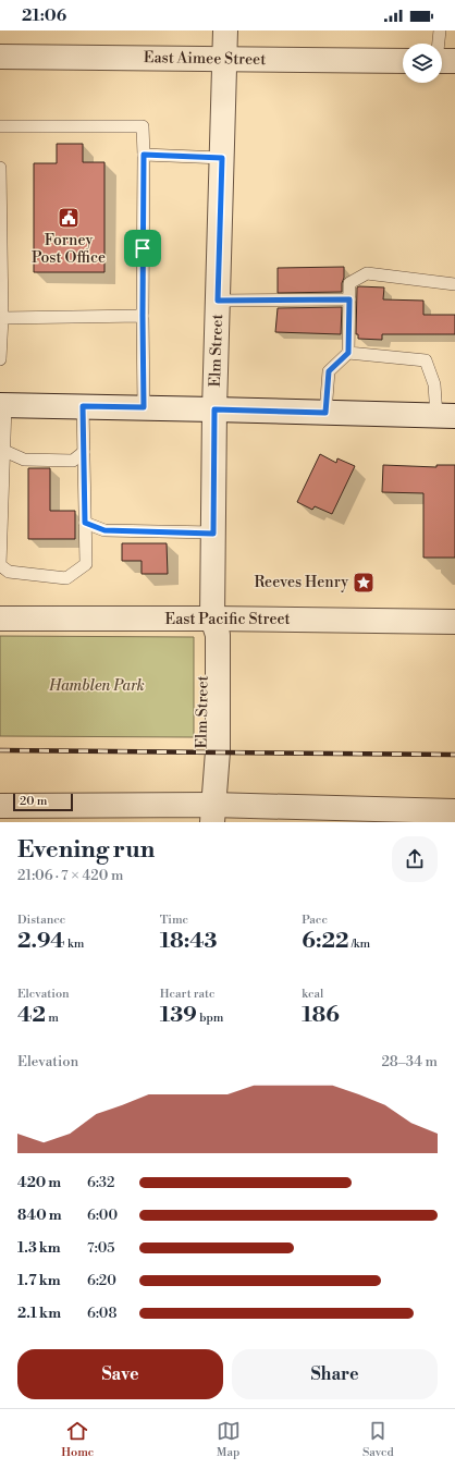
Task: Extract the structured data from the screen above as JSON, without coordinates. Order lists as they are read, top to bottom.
{
  "streets": {
    "street": ["East Aimee Street", "Elm Street", "East Pacific Street"]
  },
  "crossings": [
    ["East Aimee Street", "Elm Street"],
    ["Elm Street", "East Pacific Street"]
  ],
  "parks": ["Hamblen Park"],
  "places": {
    "public building": ["Forney Post Office"],
    "place": ["Reeves Henry"]
  },
  "scale_bar": "20 m",
  "page": {
    "status": "21:06",
    "scale": "20 m",
    "heading": ["Evening run", "21:06 · 7 × 420 m"],
    "stats": [
      ["Distance", "2.94 km"],
      ["Time", "18:43"],
      ["Pace", "6:22 /km"],
      ["Elevation", "42 m"],
      ["Heart rate", "139 bpm"],
      ["kcal", "186"]
    ],
    "chart": ["Elevation", "28–34 m"],
    "list": [
      {
        "name": "420 m",
        "note": "6:32"
      },
      {
        "name": "840 m",
        "note": "6:00"
      },
      {
        "name": "1.3 km",
        "note": "7:05"
      },
      {
        "name": "1.7 km",
        "note": "6:20"
      },
      {
        "name": "2.1 km",
        "note": "6:08"
      }
    ],
    "buttons": ["Save", "Share"],
    "tabs": ["Home", "Map", "Saved"]
  }
}
